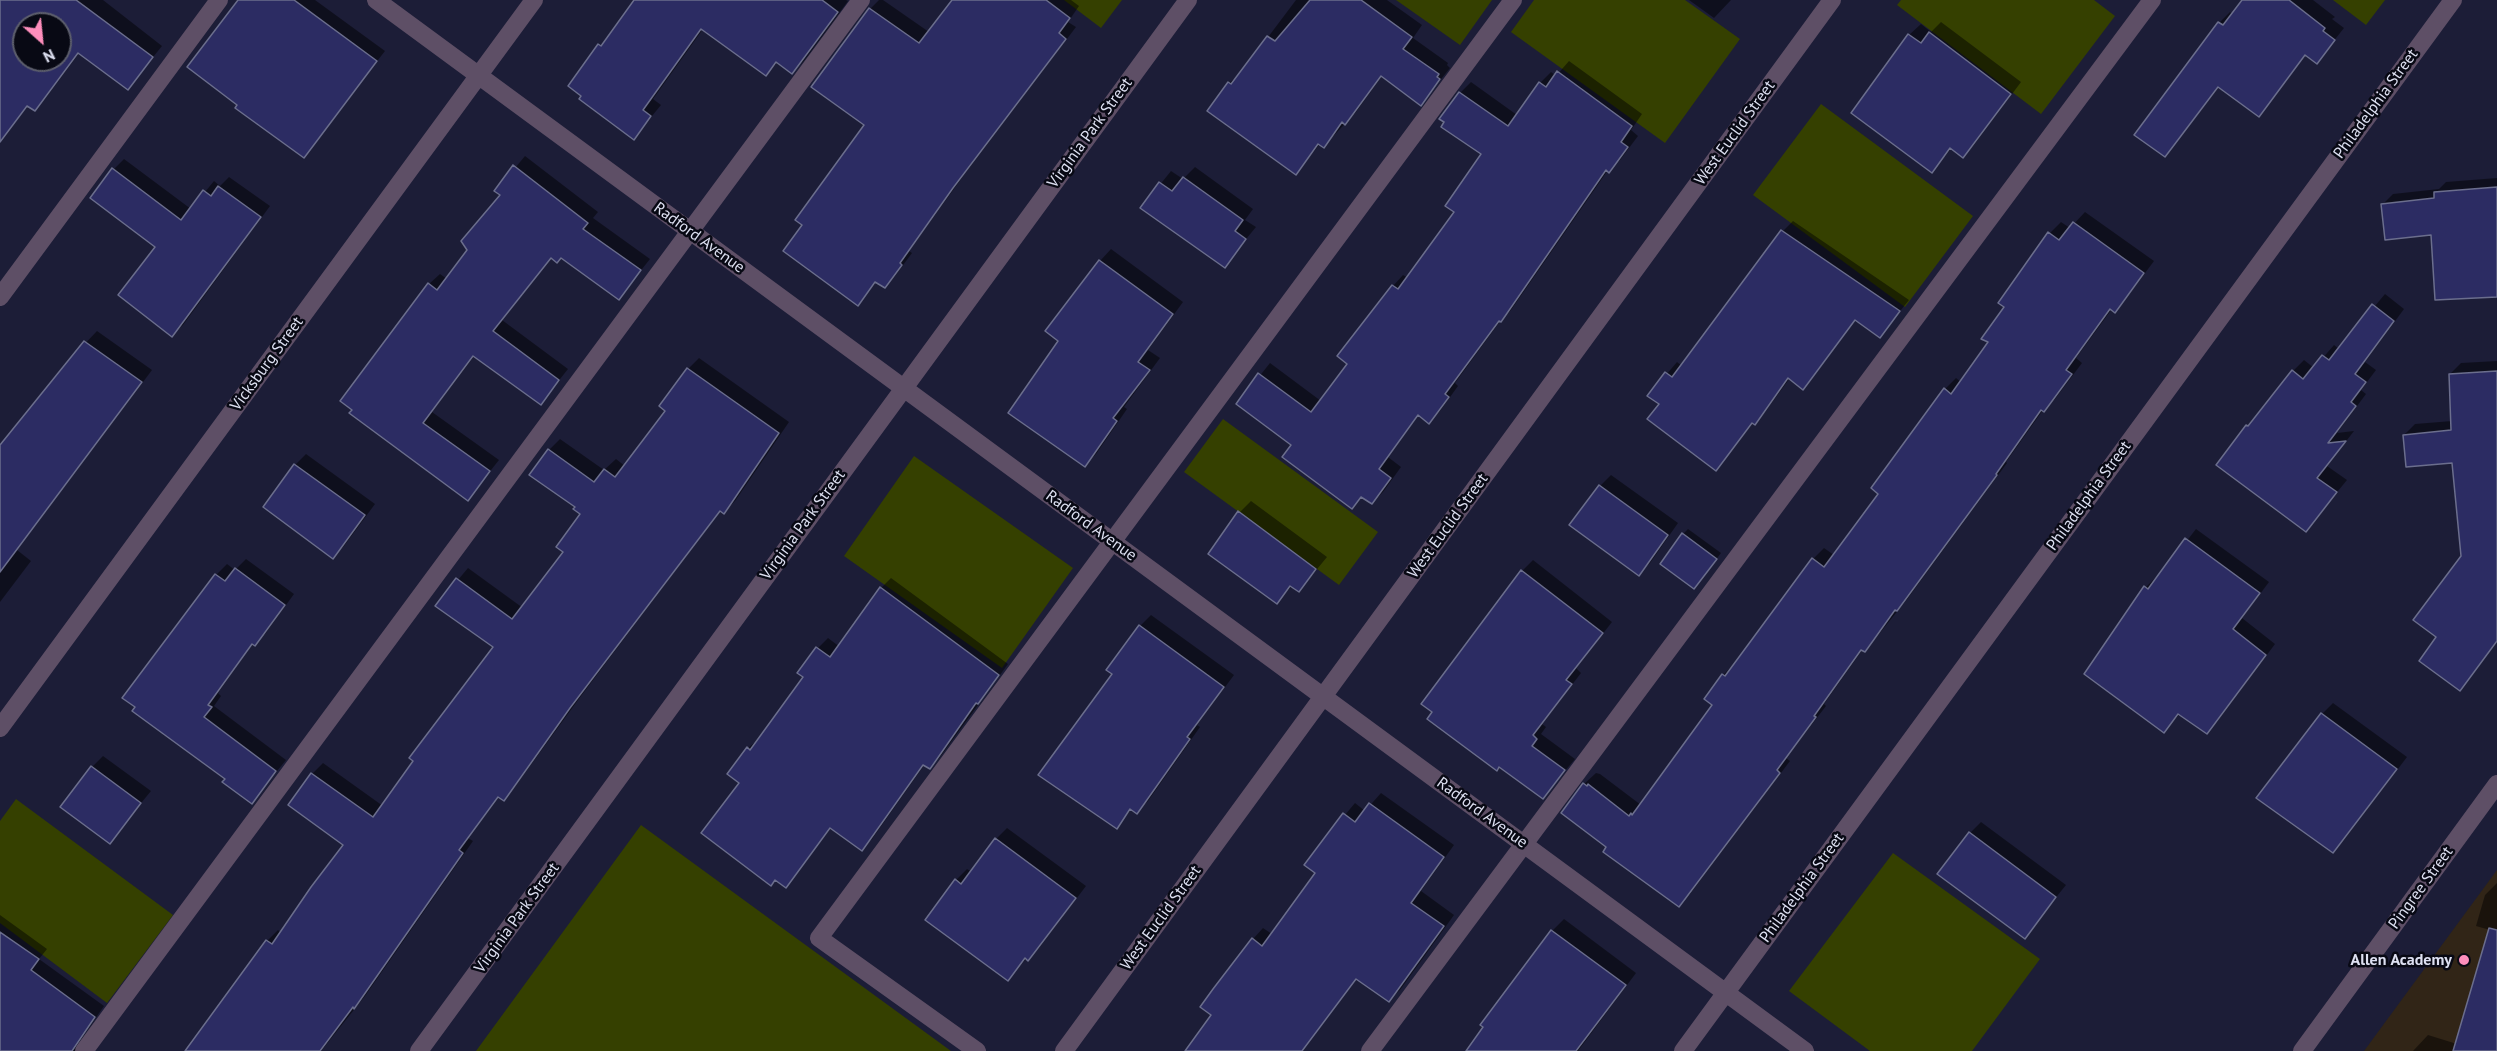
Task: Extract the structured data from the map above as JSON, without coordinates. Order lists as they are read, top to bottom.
{
  "streets": {
    "street": [
      "Philadelphia Street",
      "Virginia Park Street",
      "West Euclid Street",
      "Radford Avenue",
      "Vicksburg Street",
      "Pingree Street"
    ]
  },
  "crossings": [
    ["Philadelphia Street", "Radford Avenue"],
    ["Virginia Park Street", "Radford Avenue"],
    ["West Euclid Street", "Radford Avenue"],
    ["Radford Avenue", "Vicksburg Street"]
  ],
  "places": ["Allen Academy"],
  "north": "bottom right"
}
